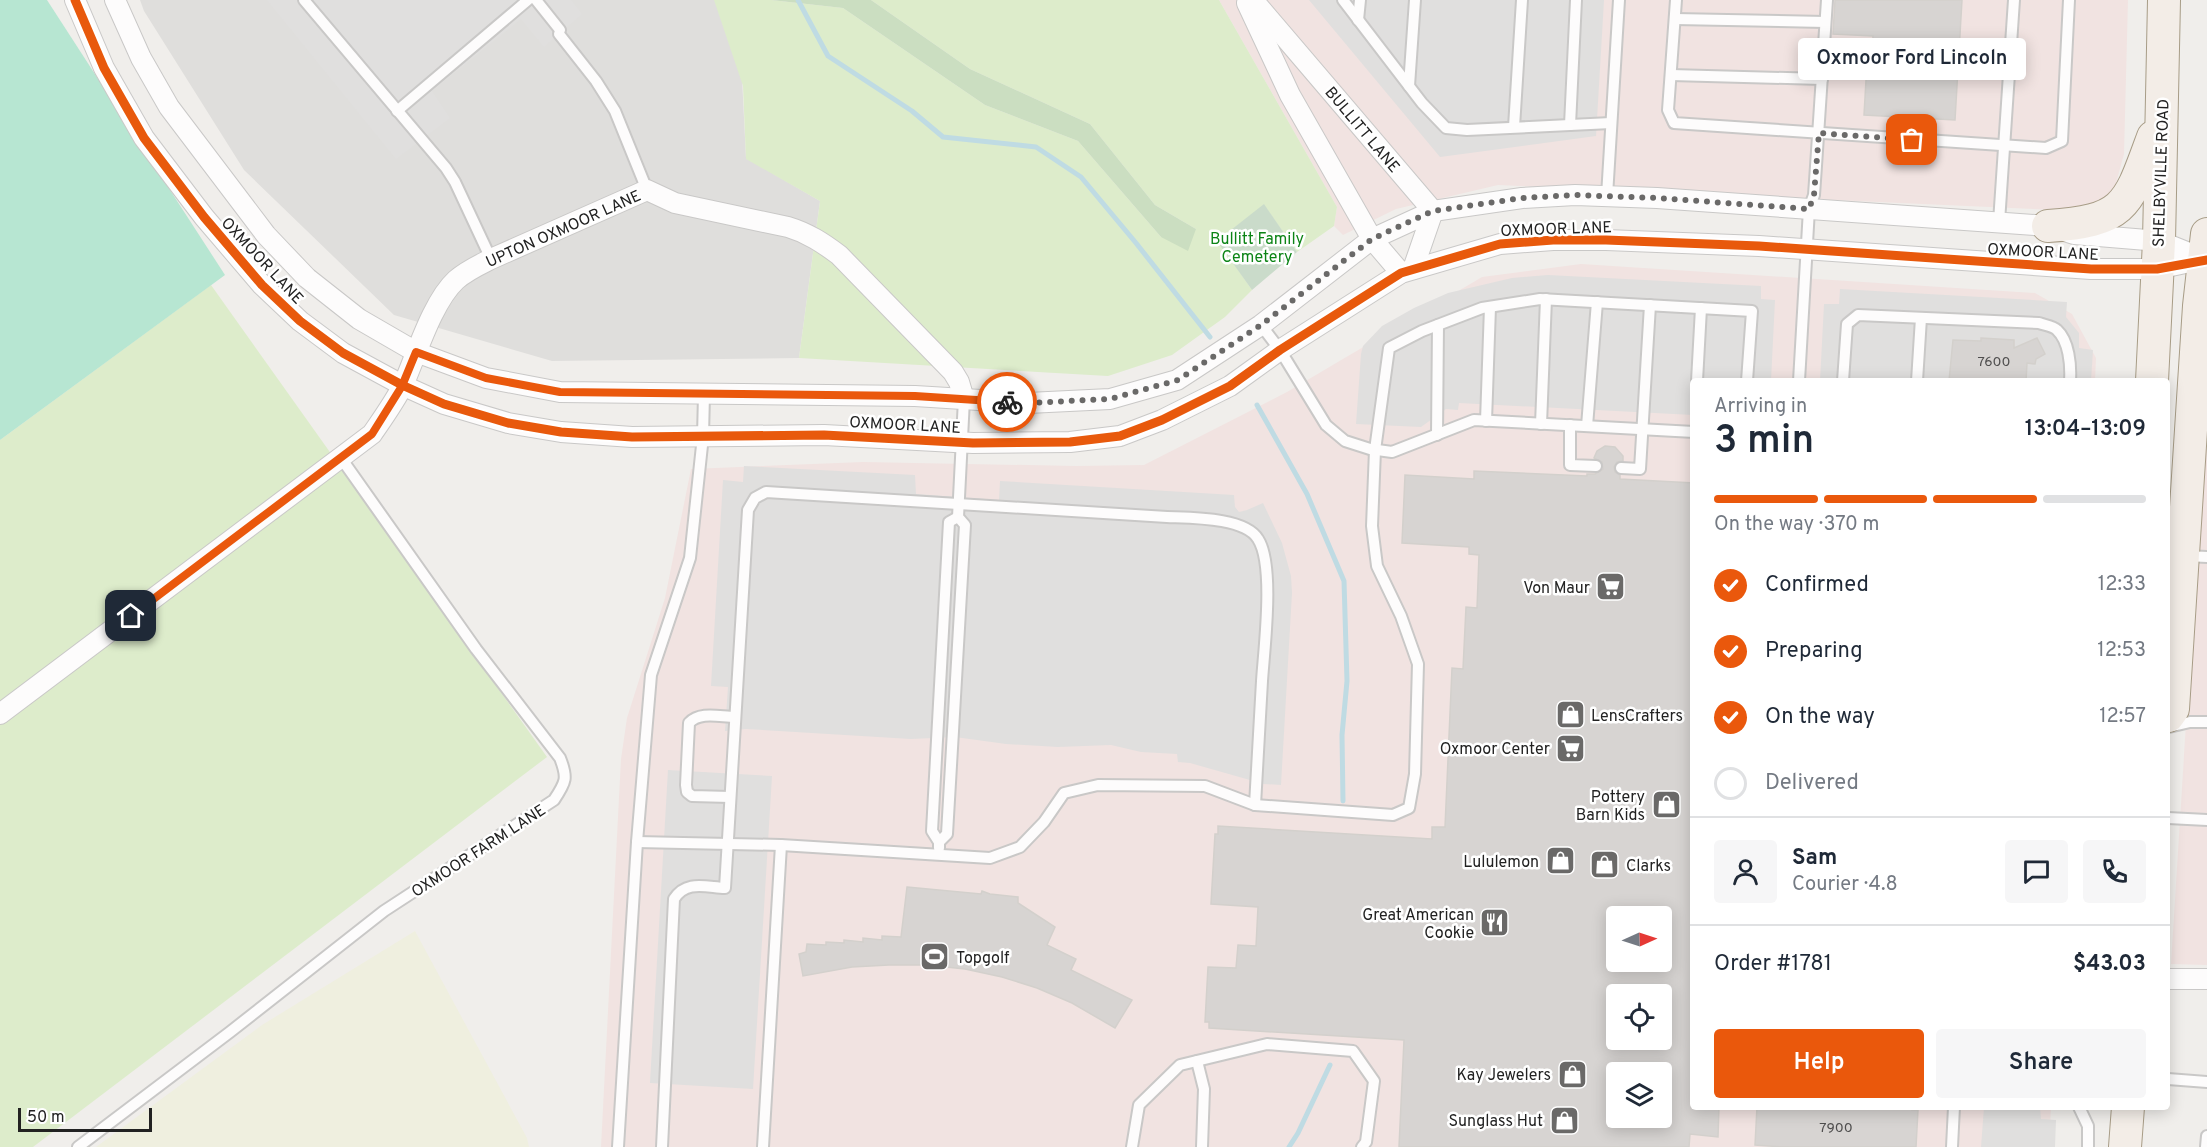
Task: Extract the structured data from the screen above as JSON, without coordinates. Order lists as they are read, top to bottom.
{
  "streets": {
    "main road": ["SHELBYVILLE ROAD"],
    "street": ["BULLITT LANE", "UPTON OXMOOR LANE", "OXMOOR LANE"],
    "lane": ["OXMOOR FARM LANE"]
  },
  "crossings": [
    ["BULLITT LANE", "OXMOOR LANE"],
    ["SHELBYVILLE ROAD", "OXMOOR LANE"],
    ["UPTON OXMOOR LANE", "OXMOOR LANE"]
  ],
  "parks": ["Bullitt Family Cemetery"],
  "places": {
    "other": ["Oxmoor Ford Lincoln"],
    "supermarket": ["Von Maur", "Oxmoor Center"],
    "shop": [
      "LensCrafters",
      "Pottery Barn Kids",
      "Lululemon",
      "Clarks",
      "Kay Jewelers",
      "Sunglass Hut"
    ],
    "restaurant": ["Great American Cookie"],
    "sports": ["Topgolf"]
  },
  "house_numbers": ["7600", "7900"],
  "scale_bar": "50 m",
  "north": "right",
  "page": {
    "bubble": "Oxmoor Ford Lincoln",
    "heading": ["3 min", "Arriving in", "13:04–13:09"],
    "panel": [
      "Sam",
      "Courier · 4.8",
      "Order #1781",
      "$43.03"
    ],
    "bar": "On the way · 370 m",
    "list": [
      ["Confirmed", "12:33"],
      ["Preparing", "12:53"],
      ["On the way", "12:57"],
      "Delivered"
    ],
    "buttons": ["Help", "Share"],
    "scale": "50 m"
  }
}
